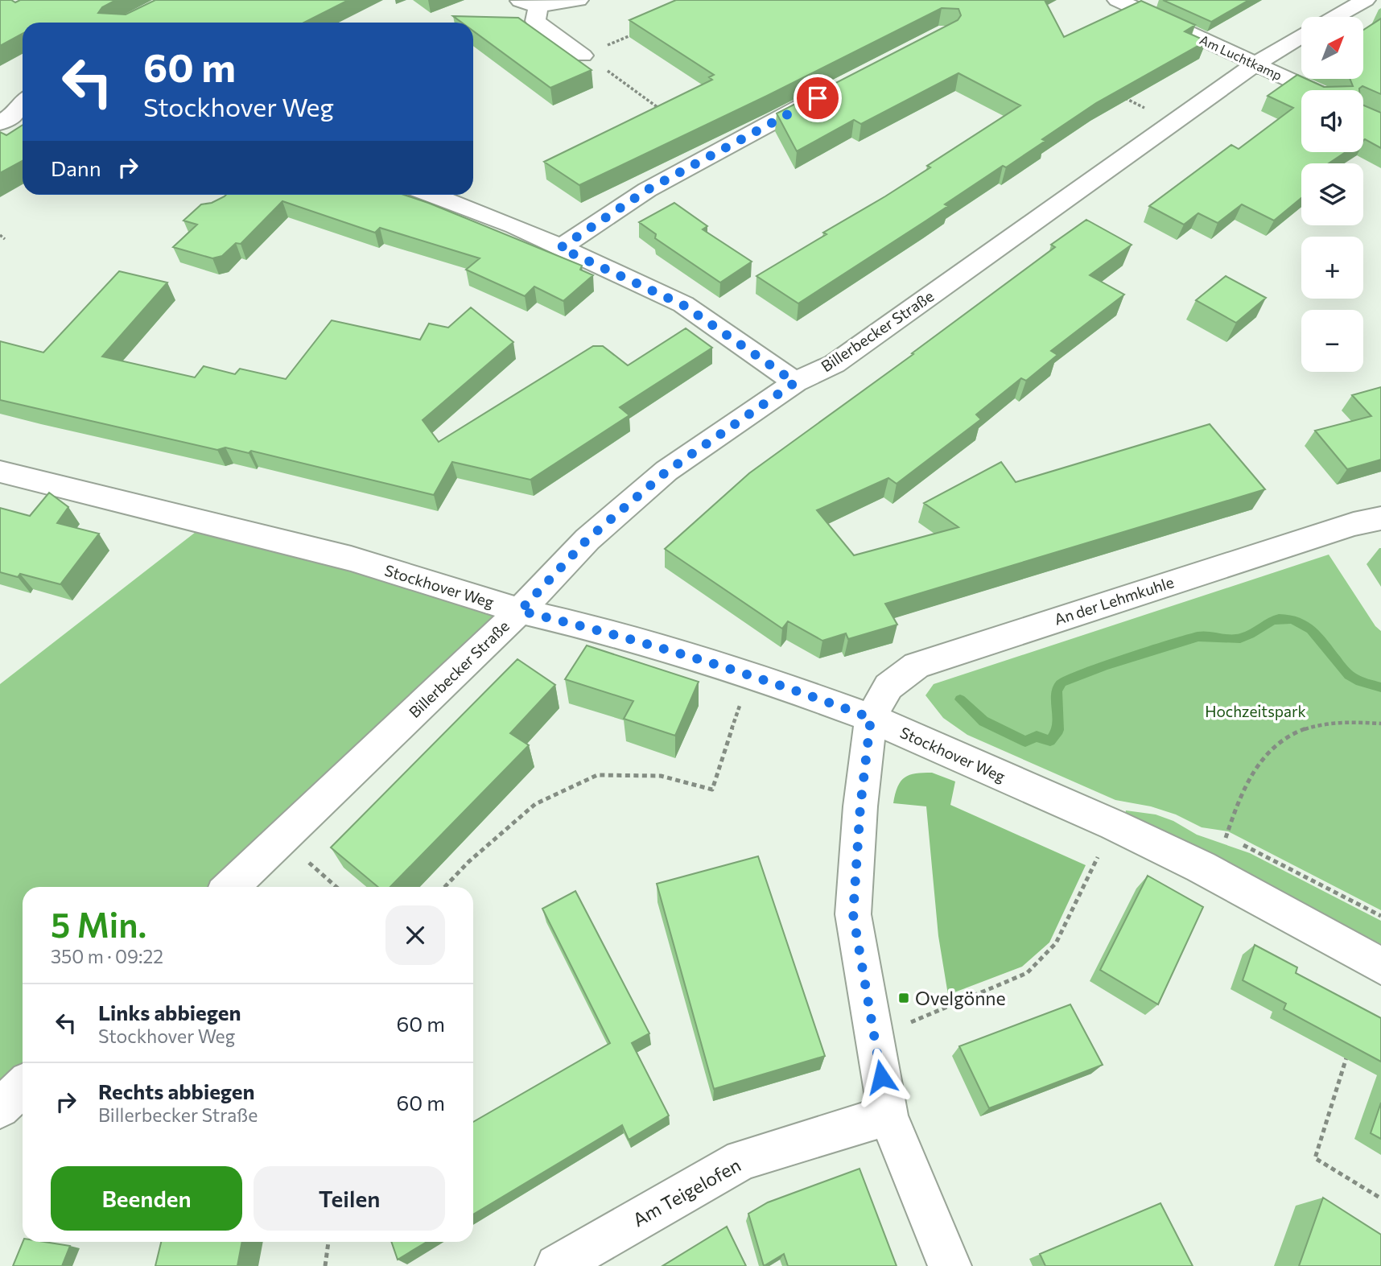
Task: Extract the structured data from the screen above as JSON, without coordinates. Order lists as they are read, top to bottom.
{
  "streets": {
    "street": [
      "Am Luchtkamp",
      "Billerbecker Straße",
      "Stockhover Weg",
      "An der Lehmkuhle",
      "Am Teigelofen"
    ]
  },
  "crossings": [
    ["Am Luchtkamp", "Billerbecker Straße"],
    ["Billerbecker Straße", "Stockhover Weg"],
    ["Stockhover Weg", "An der Lehmkuhle"]
  ],
  "parks": ["Hochzeitspark"],
  "places": {
    "transit": ["Ovelgönne"]
  },
  "north": "top right",
  "page": {
    "map_buttons": ["+", "−"],
    "turn": ["60 m", "Stockhover Weg"],
    "then": "Dann",
    "heading": ["5 Min.", "350 m · 09:22"],
    "list": [
      {
        "name": "Links abbiegen",
        "note": "Stockhover Weg",
        "value": "60 m"
      },
      {
        "name": "Rechts abbiegen",
        "note": "Billerbecker Straße",
        "value": "60 m"
      }
    ],
    "buttons": ["Beenden", "Teilen"]
  }
}
